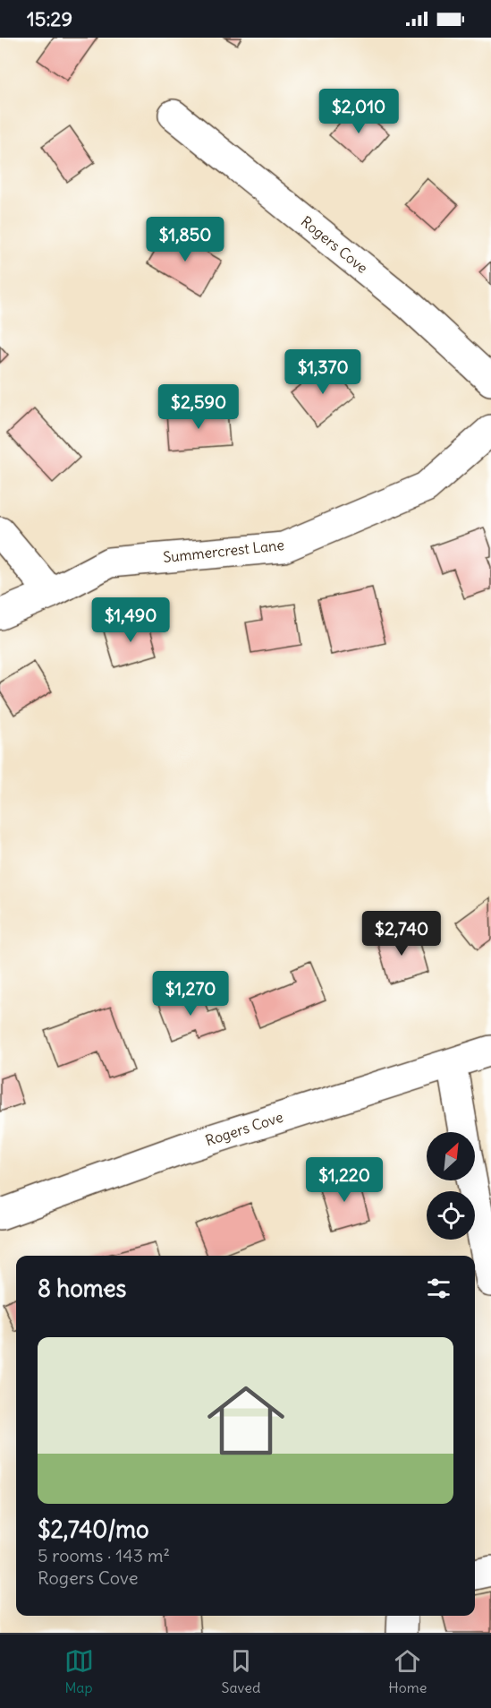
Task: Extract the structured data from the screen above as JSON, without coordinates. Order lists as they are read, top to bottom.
{
  "streets": {
    "street": ["Rogers Cove", "Summercrest Lane"]
  },
  "north": "top right",
  "page": {
    "status": "15:29",
    "price": [
      "$2,010",
      "$1,850",
      "$1,370",
      "$2,590",
      "$1,490",
      "$2,740",
      "$1,270",
      "$1,220"
    ],
    "heading": "8 homes",
    "list": [
      {
        "name": "$2,740/mo",
        "note": "5 rooms · 143 m² · Rogers Cove"
      }
    ],
    "tabs": ["Map", "Saved", "Home"]
  }
}
